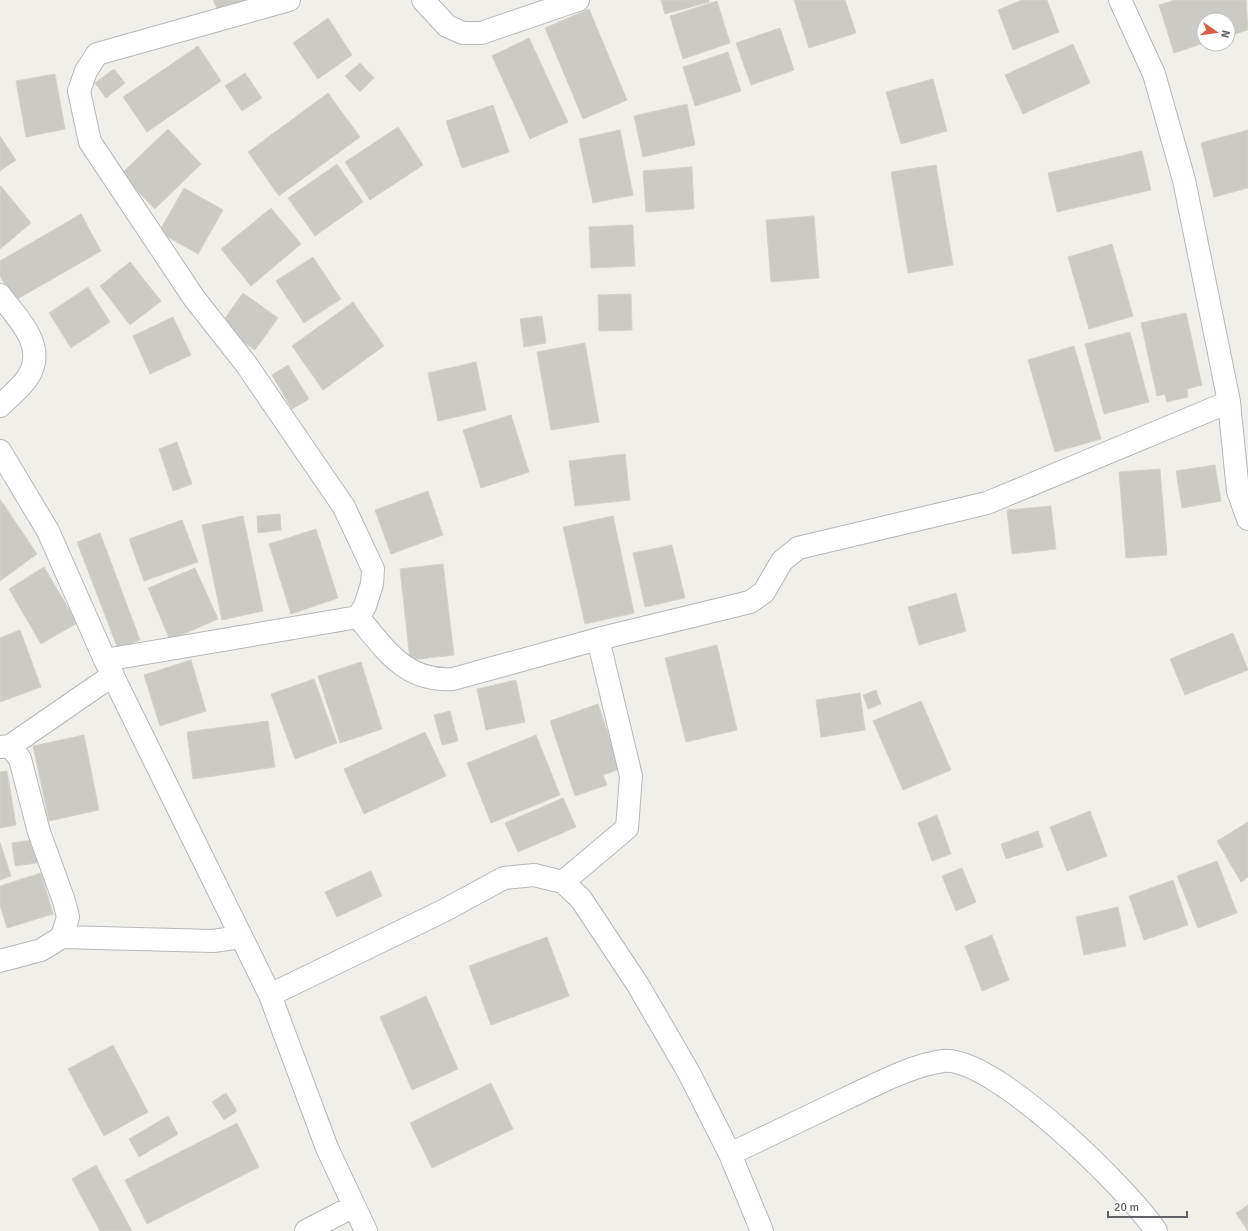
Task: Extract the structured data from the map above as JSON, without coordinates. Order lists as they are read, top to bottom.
{
  "scale_bar": "20 m",
  "north": "right"
}
